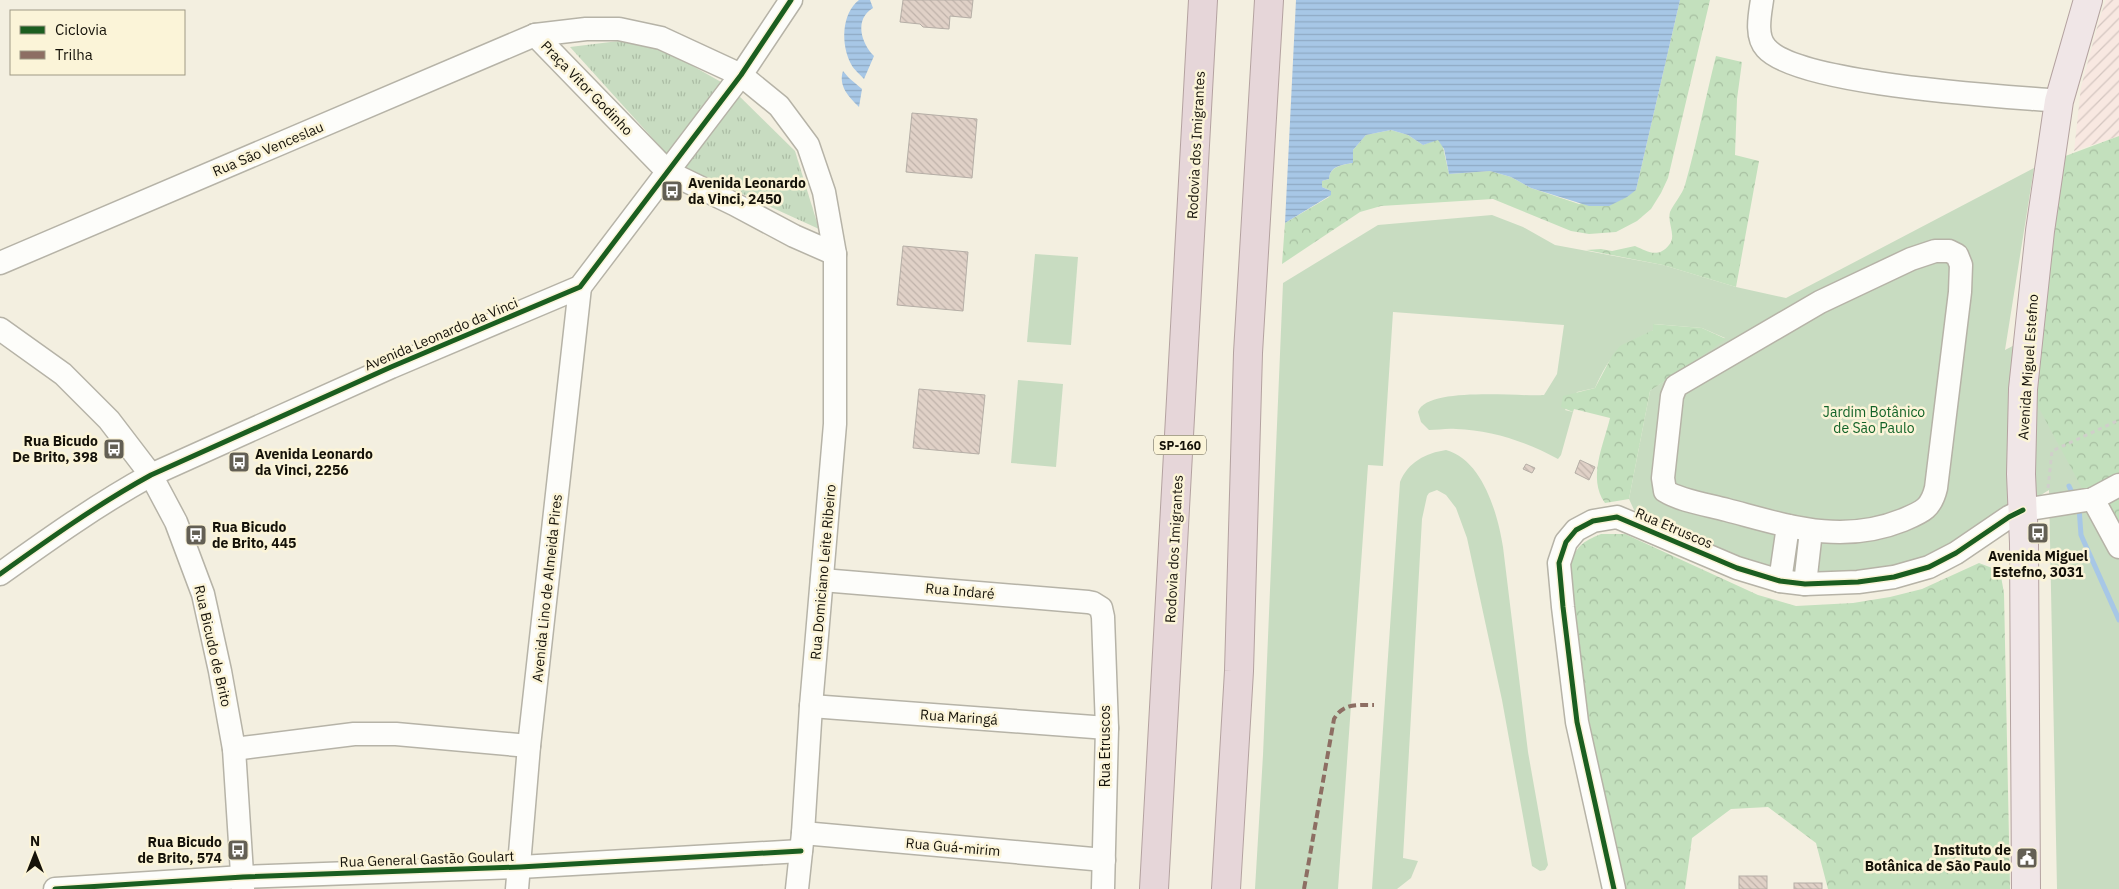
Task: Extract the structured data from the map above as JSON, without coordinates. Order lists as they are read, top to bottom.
{
  "streets": {
    "highway": ["Rodovia dos Imigrantes", "SP-160"],
    "main road": ["Avenida Miguel Estefno"],
    "street": [
      "Praça Vitor Godinho",
      "Rua São Venceslau",
      "Avenida Leonardo da Vinci",
      "Rua Etruscos",
      "Rua Domiciano Leite Ribeiro",
      "Avenida Lino de Almeida Pires",
      "Rua Indaré",
      "Rua Bicudo de Brito",
      "Rua Maringá",
      "Rua Guá-mirim",
      "Rua General Gastão Goulart"
    ]
  },
  "crossings": [
    ["Praça Vitor Godinho", "Rua São Venceslau"],
    ["Praça Vitor Godinho", "Avenida Leonardo da Vinci"],
    ["Praça Vitor Godinho", "Rua Domiciano Leite Ribeiro"],
    ["Avenida Leonardo da Vinci", "Avenida Lino de Almeida Pires"],
    ["Avenida Leonardo da Vinci", "Rua Bicudo de Brito"],
    ["Avenida Miguel Estefno", "Rua Etruscos"],
    ["Rua Etruscos", "Rua Indaré"],
    ["Rua Etruscos", "Rua Maringá"],
    ["Rua Etruscos", "Rua Guá-mirim"],
    ["Rua Domiciano Leite Ribeiro", "Rua Indaré"],
    ["Rua Domiciano Leite Ribeiro", "Rua Maringá"],
    ["Rua Domiciano Leite Ribeiro", "Rua Guá-mirim"],
    ["Rua Domiciano Leite Ribeiro", "Rua General Gastão Goulart"],
    ["Avenida Lino de Almeida Pires", "Rua General Gastão Goulart"],
    ["Rua Bicudo de Brito", "Rua General Gastão Goulart"],
    ["Rua Guá-mirim", "Rua General Gastão Goulart"]
  ],
  "parks": ["Jardim Botânico de São Paulo"],
  "places": {
    "bus stop": [
      "Avenida Leonardo da Vinci, 2450",
      "Rua Bicudo De Brito, 398",
      "Avenida Leonardo da Vinci, 2256",
      "Avenida Miguel Estefno, 3031",
      "Rua Bicudo de Brito, 445",
      "Rua Bicudo de Brito, 574"
    ],
    "public building": ["Instituto de Botânica de São Paulo"]
  },
  "legend": ["Ciclovia", "Trilha"],
  "north": "top"
}
